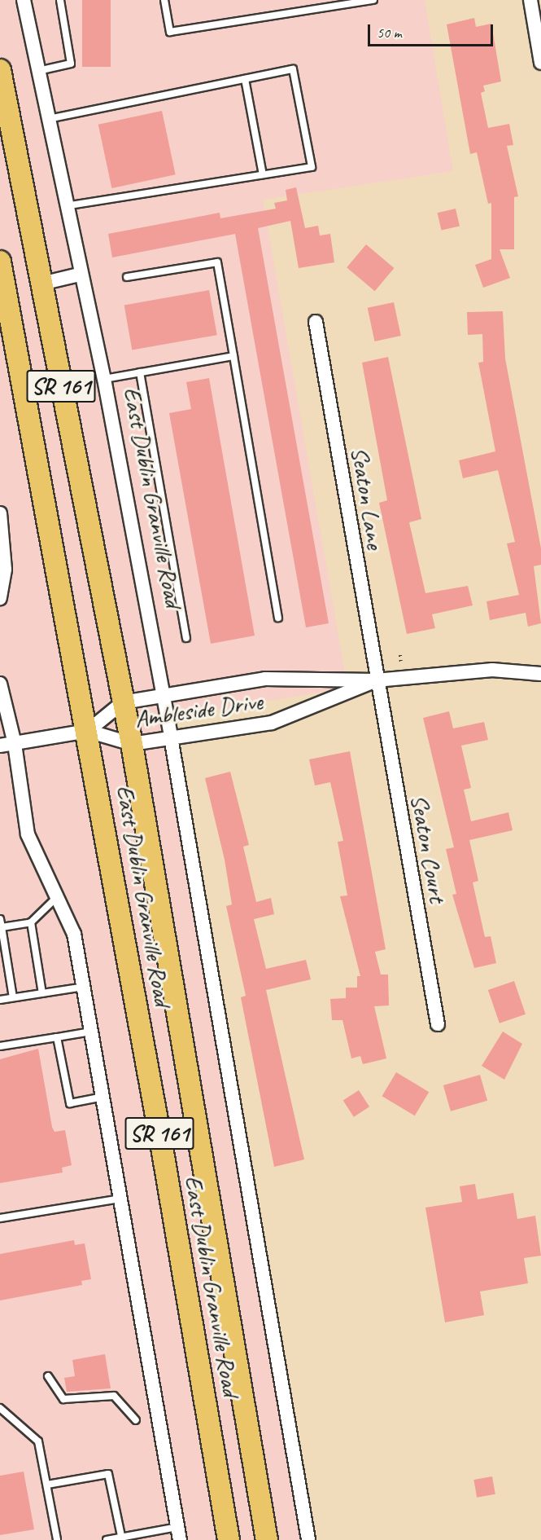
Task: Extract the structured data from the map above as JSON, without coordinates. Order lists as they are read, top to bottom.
{
  "streets": {
    "main road": ["SR 161", "East Dublin Granville Road"],
    "street": ["Seaton Lane", "Ambleside Drive", "Seaton Court"]
  },
  "crossings": [
    ["East Dublin Granville Road", "Ambleside Drive"],
    ["Seaton Lane", "Ambleside Drive"],
    ["Seaton Lane", "Seaton Court"],
    ["Ambleside Drive", "Seaton Court"]
  ],
  "scale_bar": "50 m"
}
